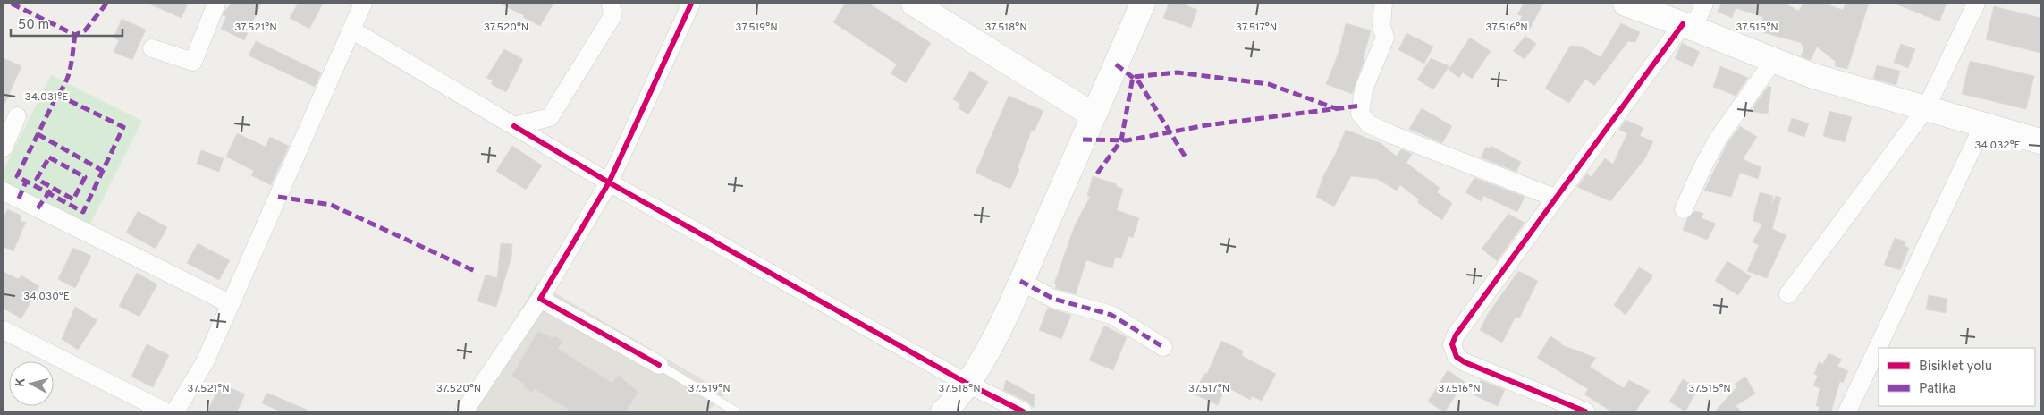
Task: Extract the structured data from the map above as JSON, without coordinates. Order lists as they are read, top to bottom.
{
  "legend": ["Bisiklet yolu", "Patika"],
  "scale_bar": "50 m",
  "north": "left",
  "coordinates": [
    "37.521°N",
    "37.520°N",
    "37.519°N",
    "37.518°N",
    "37.517°N",
    "37.516°N",
    "37.515°N",
    "34.031°E",
    "34.032°E",
    "34.030°E"
  ]
}
